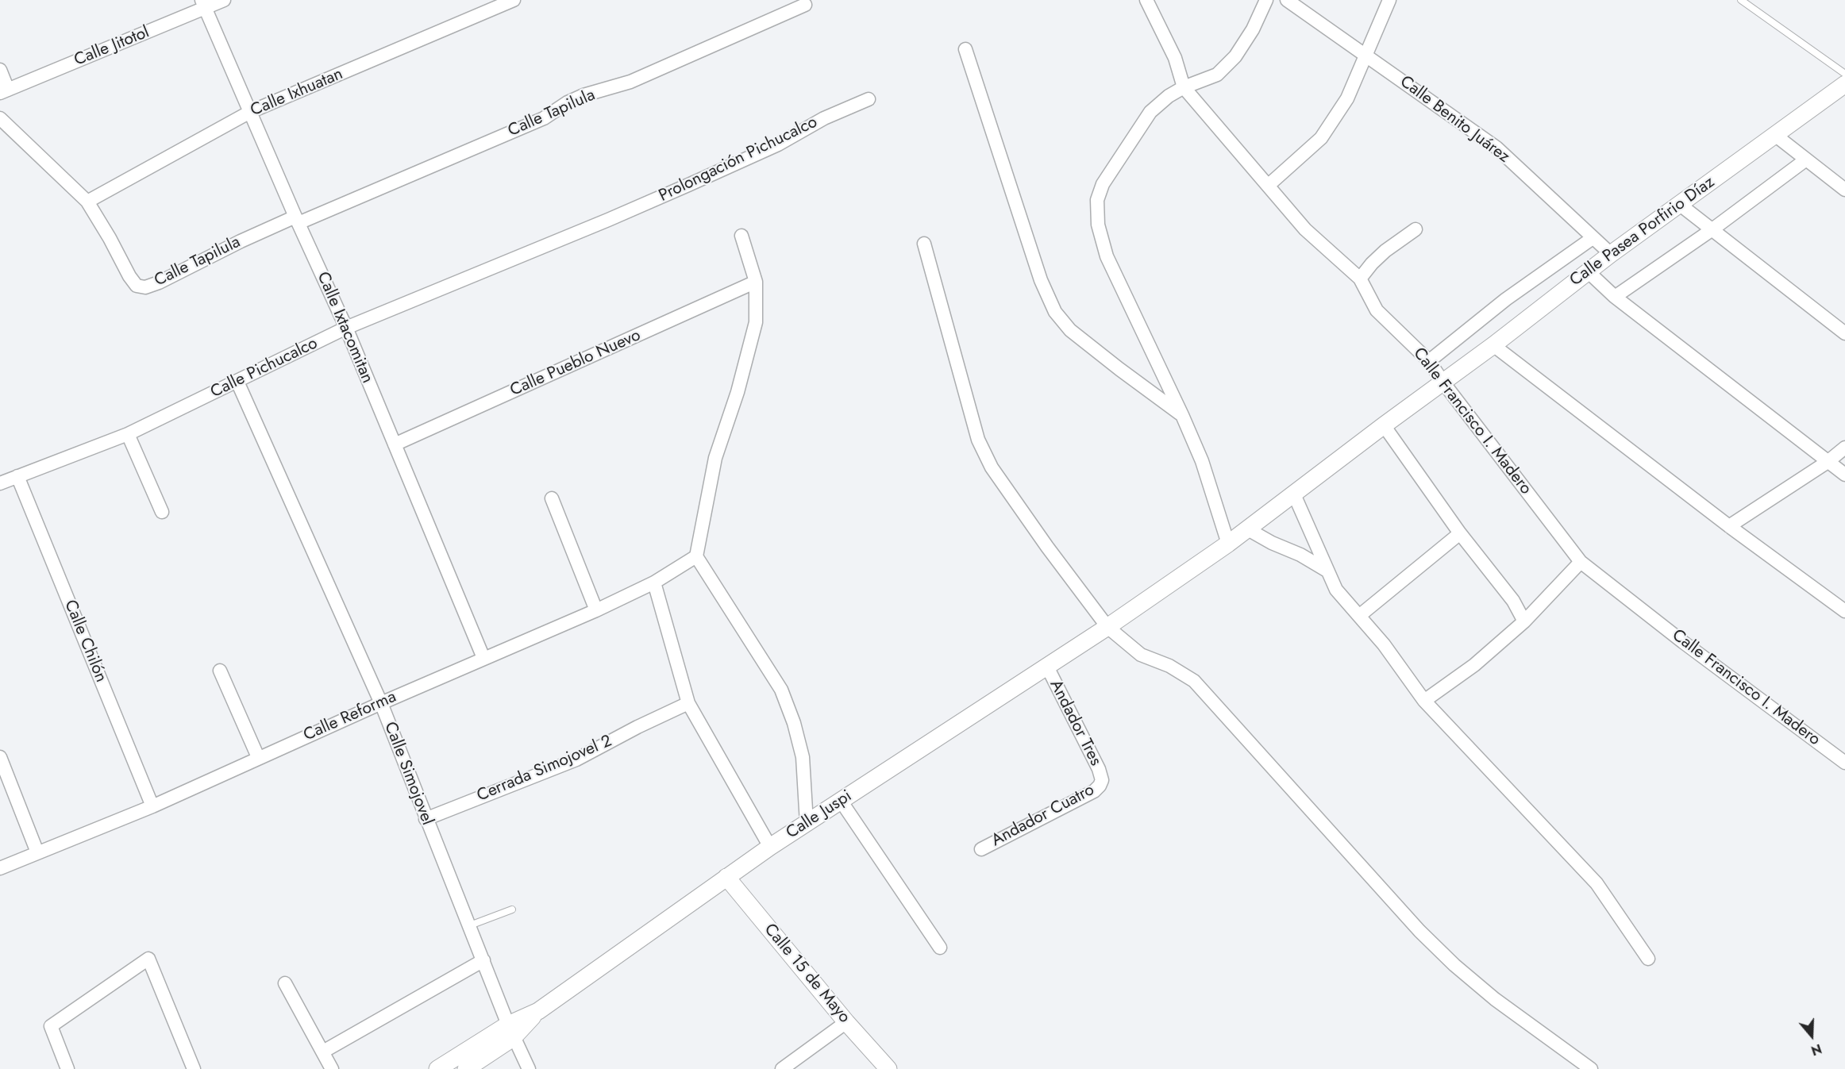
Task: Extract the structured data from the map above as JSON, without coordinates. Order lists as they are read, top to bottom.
{
  "streets": {
    "street": [
      "Calle Jitotol",
      "Calle Ixhuatan",
      "Calle Tapilula",
      "Calle Benito Juárez",
      "Prolongación Pichucalco",
      "Calle Pasea Porfirio Díaz",
      "Calle Ixtacomitan",
      "Calle Pueblo Nuevo",
      "Calle Pichucalco",
      "Calle Francisco I. Madero",
      "Calle Chilón",
      "Calle Reforma",
      "Andador Tres",
      "Cerrada Simojovel 2",
      "Calle Simojovel",
      "Calle Juspi",
      "Andador Cuatro",
      "Calle 15 de Mayo"
    ]
  },
  "crossings": [
    ["Calle Jitotol", "Calle Ixtacomitan"],
    ["Calle Ixhuatan", "Calle Tapilula"],
    ["Calle Ixhuatan", "Calle Ixtacomitan"],
    ["Calle Tapilula", "Calle Ixtacomitan"],
    ["Calle Benito Juárez", "Calle Pasea Porfirio Díaz"],
    ["Prolongación Pichucalco", "Calle Pichucalco"],
    ["Calle Pasea Porfirio Díaz", "Calle Francisco I. Madero"],
    ["Calle Pasea Porfirio Díaz", "Calle Juspi"],
    ["Calle Ixtacomitan", "Calle Pueblo Nuevo"],
    ["Calle Ixtacomitan", "Calle Pichucalco"],
    ["Calle Ixtacomitan", "Calle Reforma"],
    ["Calle Pichucalco", "Calle Chilón"],
    ["Calle Pichucalco", "Calle Simojovel"],
    ["Calle Chilón", "Calle Reforma"],
    ["Calle Reforma", "Calle Simojovel"],
    ["Andador Tres", "Calle Juspi"],
    ["Andador Tres", "Andador Cuatro"],
    ["Cerrada Simojovel 2", "Calle Simojovel"],
    ["Calle Simojovel", "Calle Juspi"],
    ["Calle Juspi", "Calle 15 de Mayo"]
  ],
  "north": "bottom"
}
